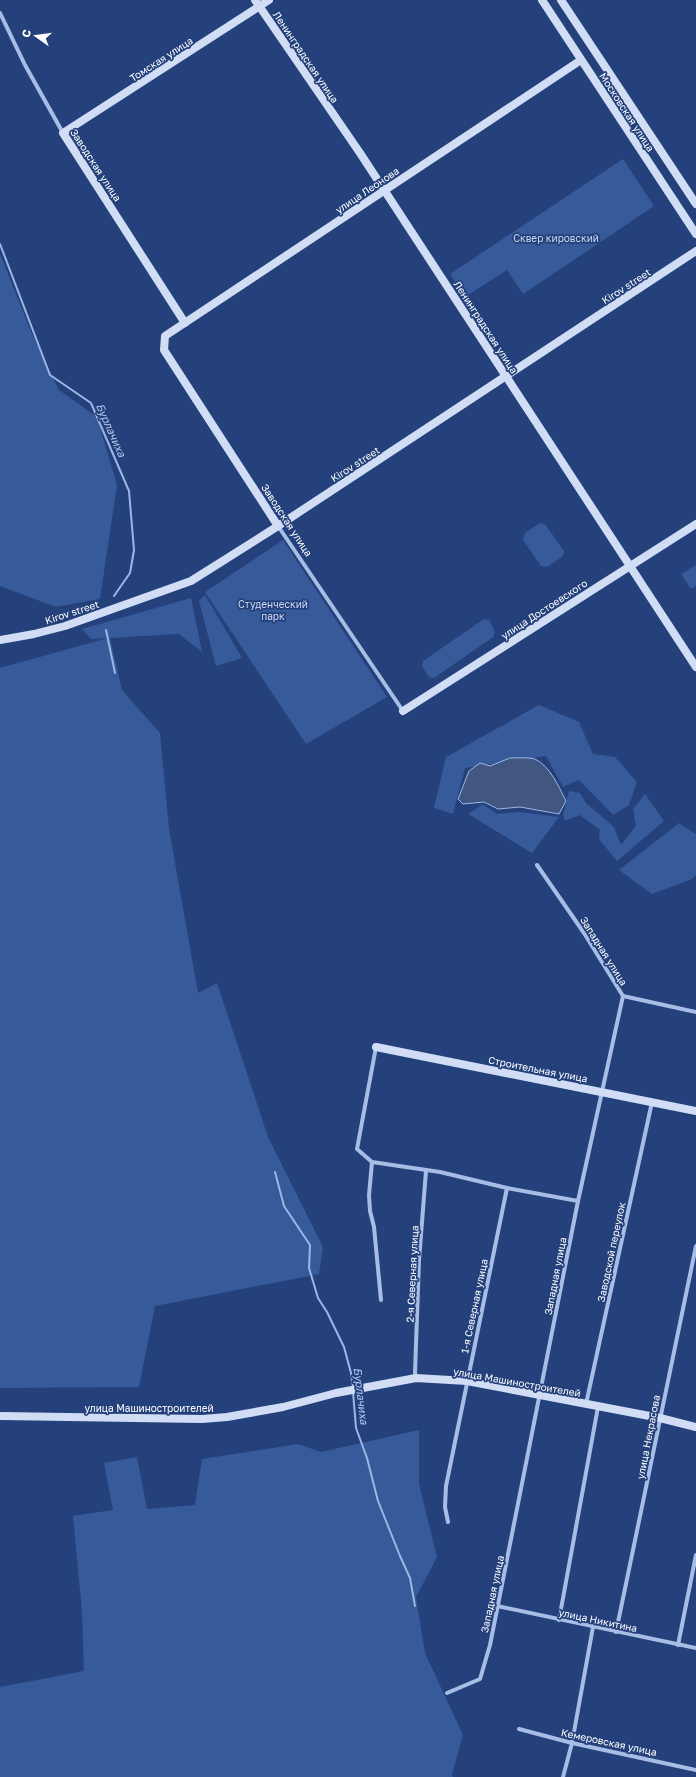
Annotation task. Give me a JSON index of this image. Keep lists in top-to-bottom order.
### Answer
{
  "streets": {
    "street": [
      "Ленинградская улица",
      "Томская улица",
      "Московская улица",
      "Заводская улица",
      "улица Леонова",
      "Kirov street",
      "улица Достоевского",
      "Западная улица",
      "Строительная улица",
      "Заводской переулок",
      "2-я Северная улица",
      "1-я Северная улица",
      "улица Машиностроителей",
      "улица Некрасова",
      "улица Никитина",
      "Кемеровская улица"
    ]
  },
  "crossings": [
    ["Ленинградская улица", "Томская улица"],
    ["Ленинградская улица", "улица Леонова"],
    ["Ленинградская улица", "Kirov street"],
    ["Ленинградская улица", "улица Достоевского"],
    ["Томская улица", "Заводская улица"],
    ["Московская улица", "улица Леонова"],
    ["Заводская улица", "улица Леонова"],
    ["Заводская улица", "Kirov street"],
    ["Заводская улица", "улица Достоевского"],
    ["Западная улица", "Строительная улица"],
    ["Западная улица", "улица Машиностроителей"],
    ["Западная улица", "улица Никитина"],
    ["Строительная улица", "Заводской переулок"],
    ["Заводской переулок", "улица Машиностроителей"],
    ["2-я Северная улица", "улица Машиностроителей"],
    ["1-я Северная улица", "улица Машиностроителей"],
    ["улица Машиностроителей", "улица Некрасова"],
    ["улица Некрасова", "улица Никитина"]
  ],
  "water": ["Бурлачиха"],
  "parks": ["Сквер кировский", "Студенческий парк"],
  "north": "left"
}
